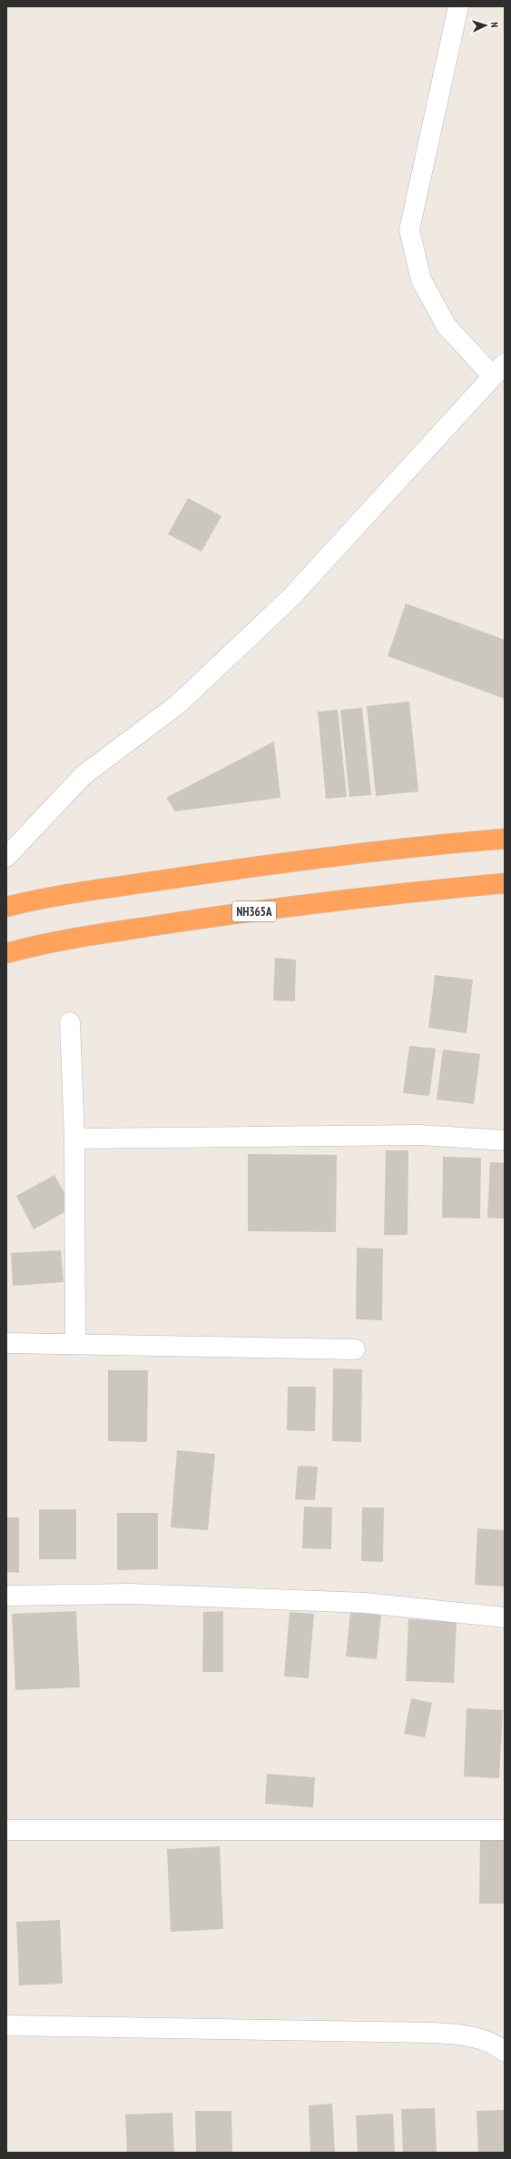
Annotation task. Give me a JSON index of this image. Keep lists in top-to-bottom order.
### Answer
{
  "streets": {
    "highway": ["NH365A"]
  },
  "north": "right"
}
